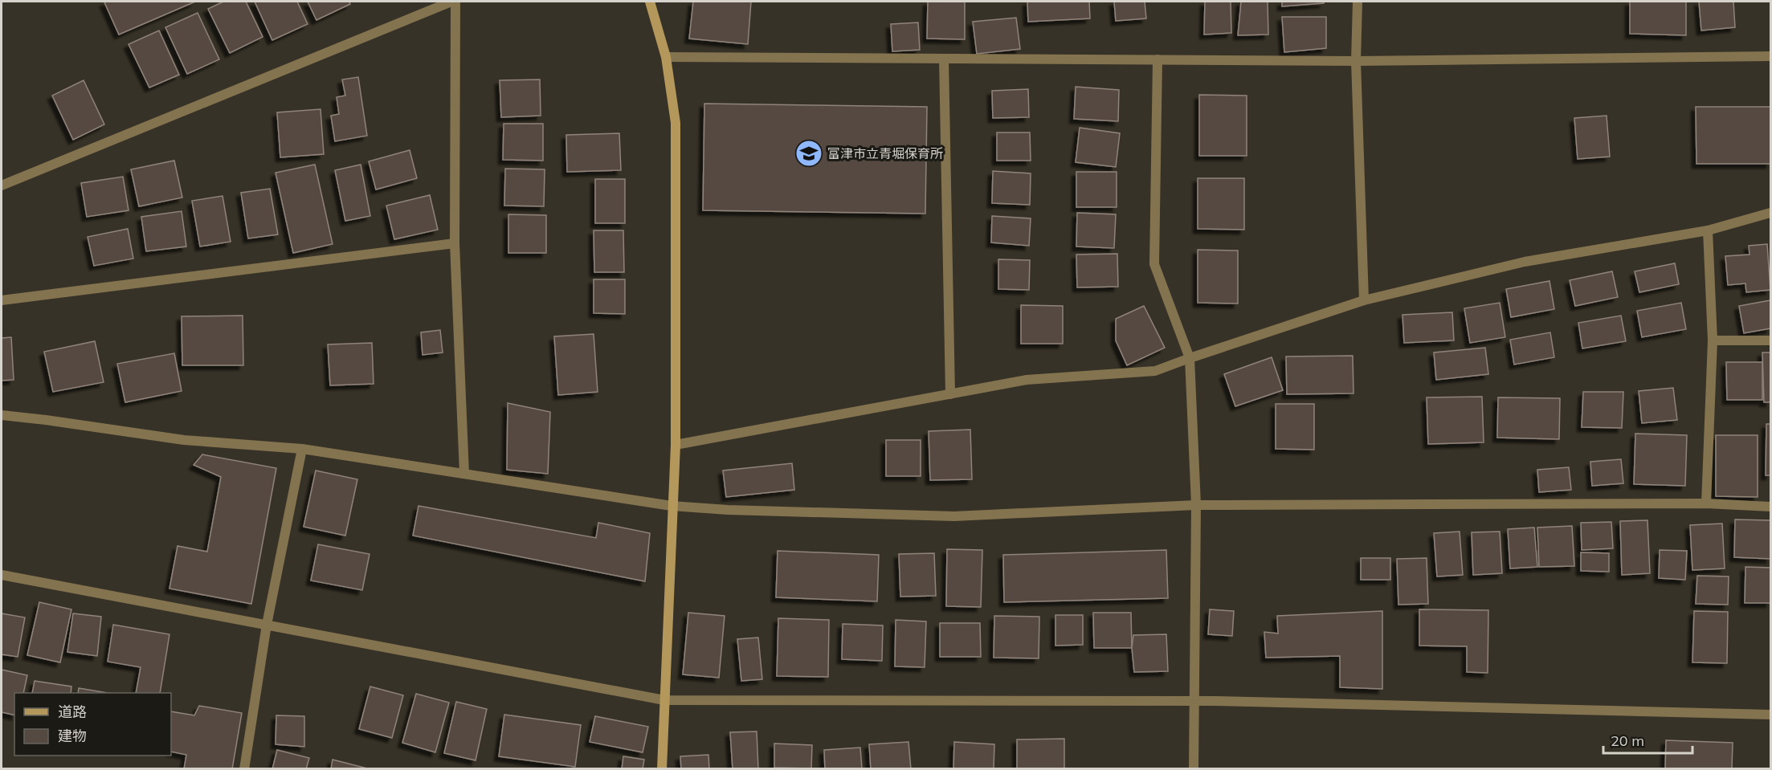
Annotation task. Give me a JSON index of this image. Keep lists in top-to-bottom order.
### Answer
{
  "places": {
    "school or university": ["富津市立青堀保育所"]
  },
  "legend": ["道路", "建物"],
  "scale_bar": "20 m"
}
